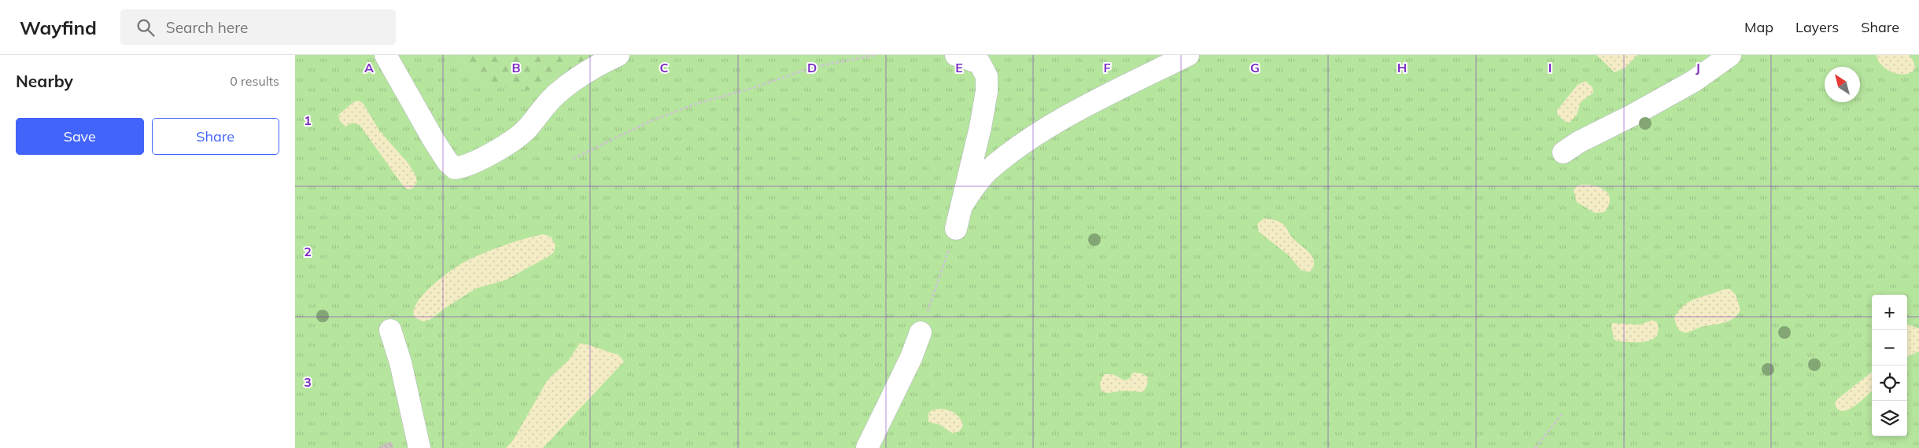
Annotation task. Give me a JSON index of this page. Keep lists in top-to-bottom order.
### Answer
{
  "north": "top left",
  "page": {
    "header": "Wayfind",
    "search": "Search here",
    "nav": ["Map", "Layers", "Share"],
    "heading": ["Nearby", "0 results"],
    "buttons": ["Save", "Share"],
    "map_buttons": ["+", "−"]
  },
  "grid": {
    "columns": [
      "A",
      "B",
      "C",
      "D",
      "E",
      "F",
      "G",
      "H",
      "I",
      "J"
    ],
    "rows": ["1", "2", "3"]
  }
}
